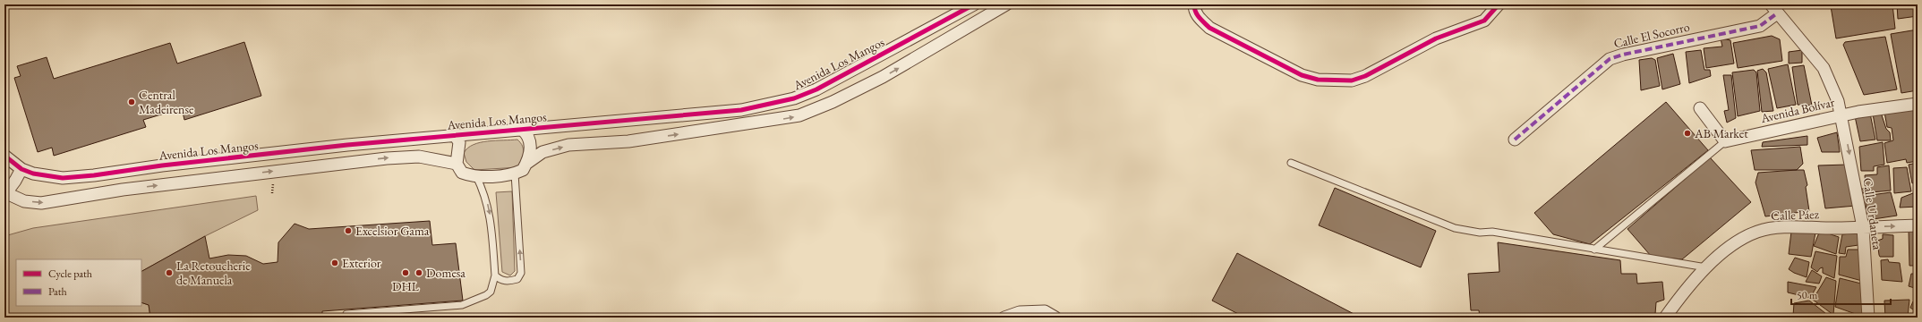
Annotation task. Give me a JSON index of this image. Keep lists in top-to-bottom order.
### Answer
{
  "streets": {
    "street": [
      "Calle El Socorro",
      "Avenida Los Mangos",
      "Avenida Bolívar",
      "Calle Urdaneta",
      "Calle Páez"
    ]
  },
  "crossings": [
    ["Calle El Socorro", "Calle Urdaneta"],
    ["Avenida Bolívar", "Calle Urdaneta"],
    ["Calle Urdaneta", "Calle Páez"]
  ],
  "places": [
    "Central Madeirense",
    "AB Market",
    "Excelsior Gama",
    "Exterior",
    "La Retoucherie de Manuela",
    "DHL",
    "Domesa"
  ],
  "legend": ["Cycle path", "Path"],
  "scale_bar": "50 m"
}
